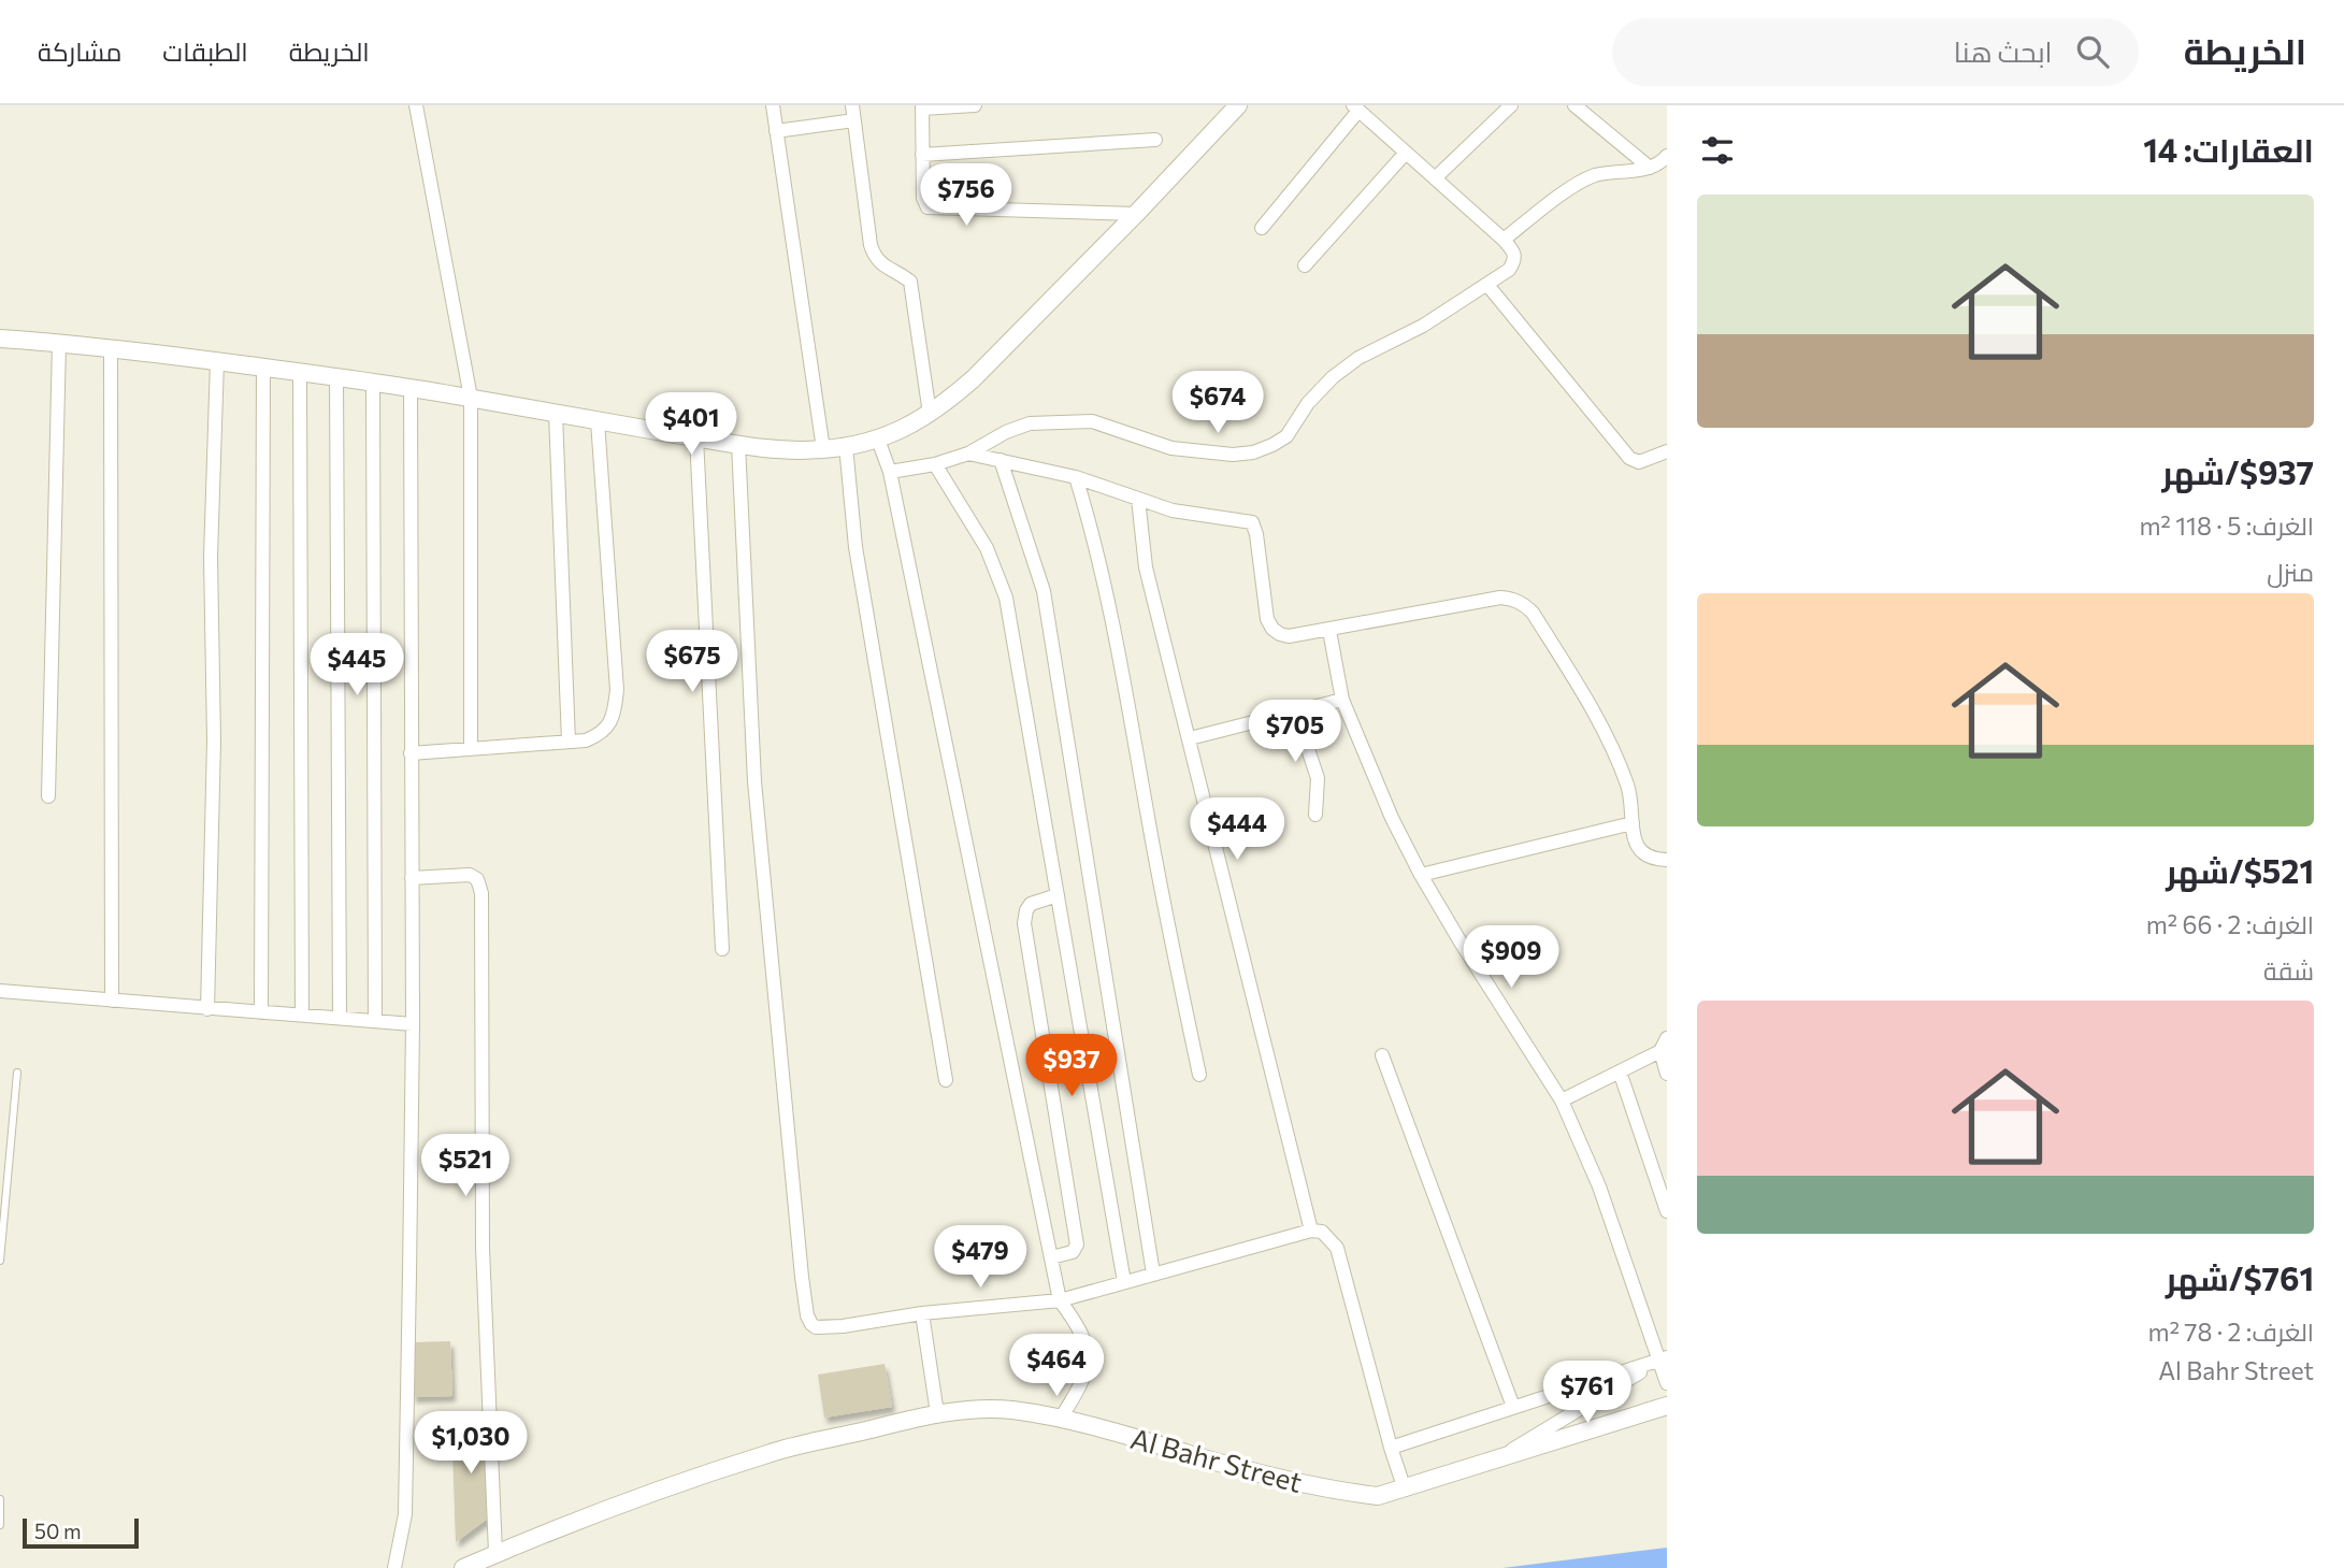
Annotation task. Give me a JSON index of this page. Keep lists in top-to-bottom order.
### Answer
{
  "streets": {
    "street": ["Al Bahr Street"]
  },
  "scale_bar": "50 m",
  "page": {
    "header": "الخريطة",
    "search": "ابحث هنا",
    "nav": ["الخريطة", "الطبقات", "مشاركة"],
    "heading": "العقارات: 14",
    "price": [
      "$756",
      "$674",
      "$401",
      "$675",
      "$445",
      "$705",
      "$444",
      "$909",
      "$937",
      "$521",
      "$479",
      "$464",
      "$761",
      "$1,030"
    ],
    "list": [
      {
        "name": "$937/شهر",
        "note": "الغرف: 5 · 118 m² · منزل"
      },
      {
        "name": "$521/شهر",
        "note": "الغرف: 2 · 66 m² · شقة"
      },
      {
        "name": "$761/شهر",
        "note": "الغرف: 2 · 78 m² · Al Bahr Street"
      }
    ],
    "scale": "50 m"
  }
}
